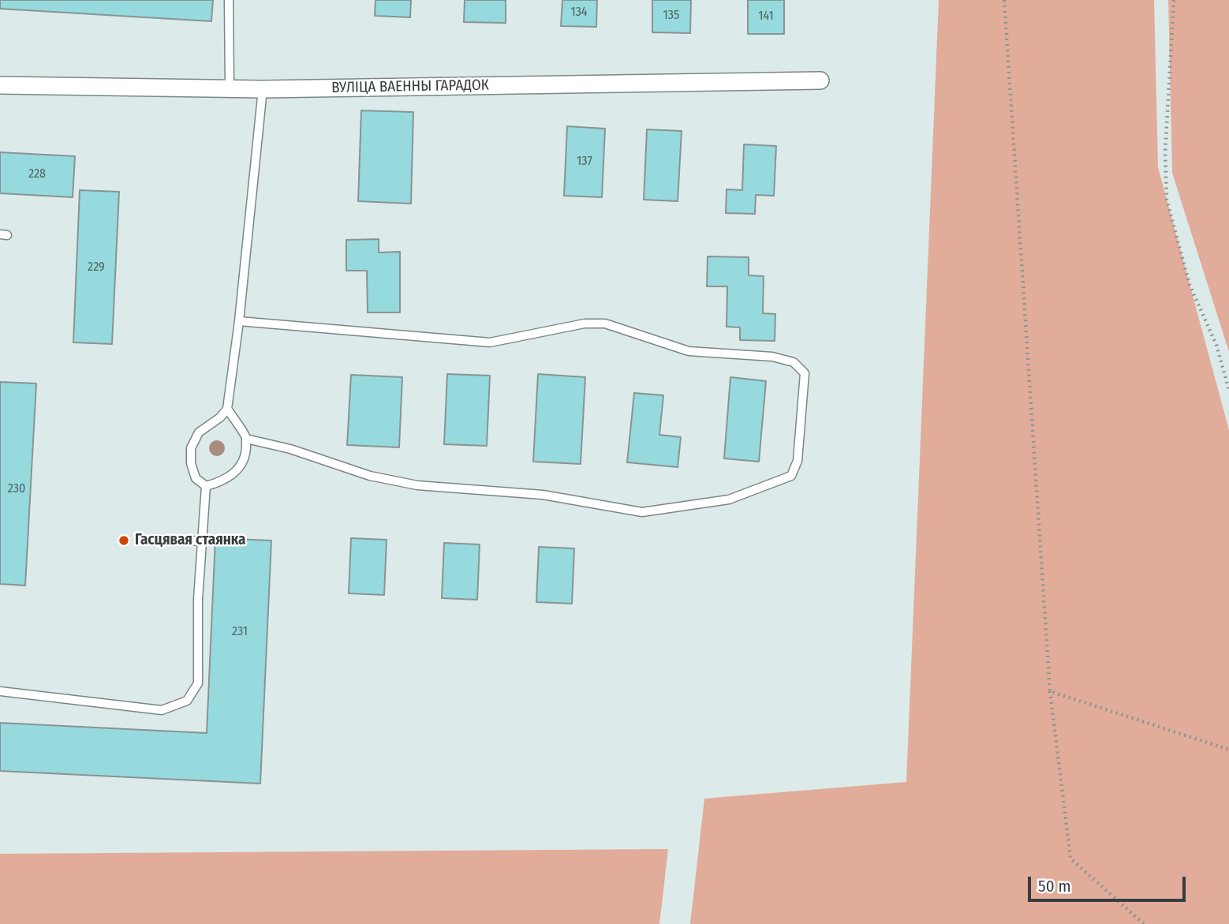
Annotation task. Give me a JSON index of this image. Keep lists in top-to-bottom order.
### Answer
{
  "streets": {
    "street": ["ВУЛІЦА ВАЕННЫ ГАРАДОК"]
  },
  "places": ["Гасцявая стаянка"],
  "house_numbers": [
    "134",
    "135",
    "141",
    "137",
    "228",
    "229",
    "230",
    "231"
  ],
  "scale_bar": "50 m"
}
